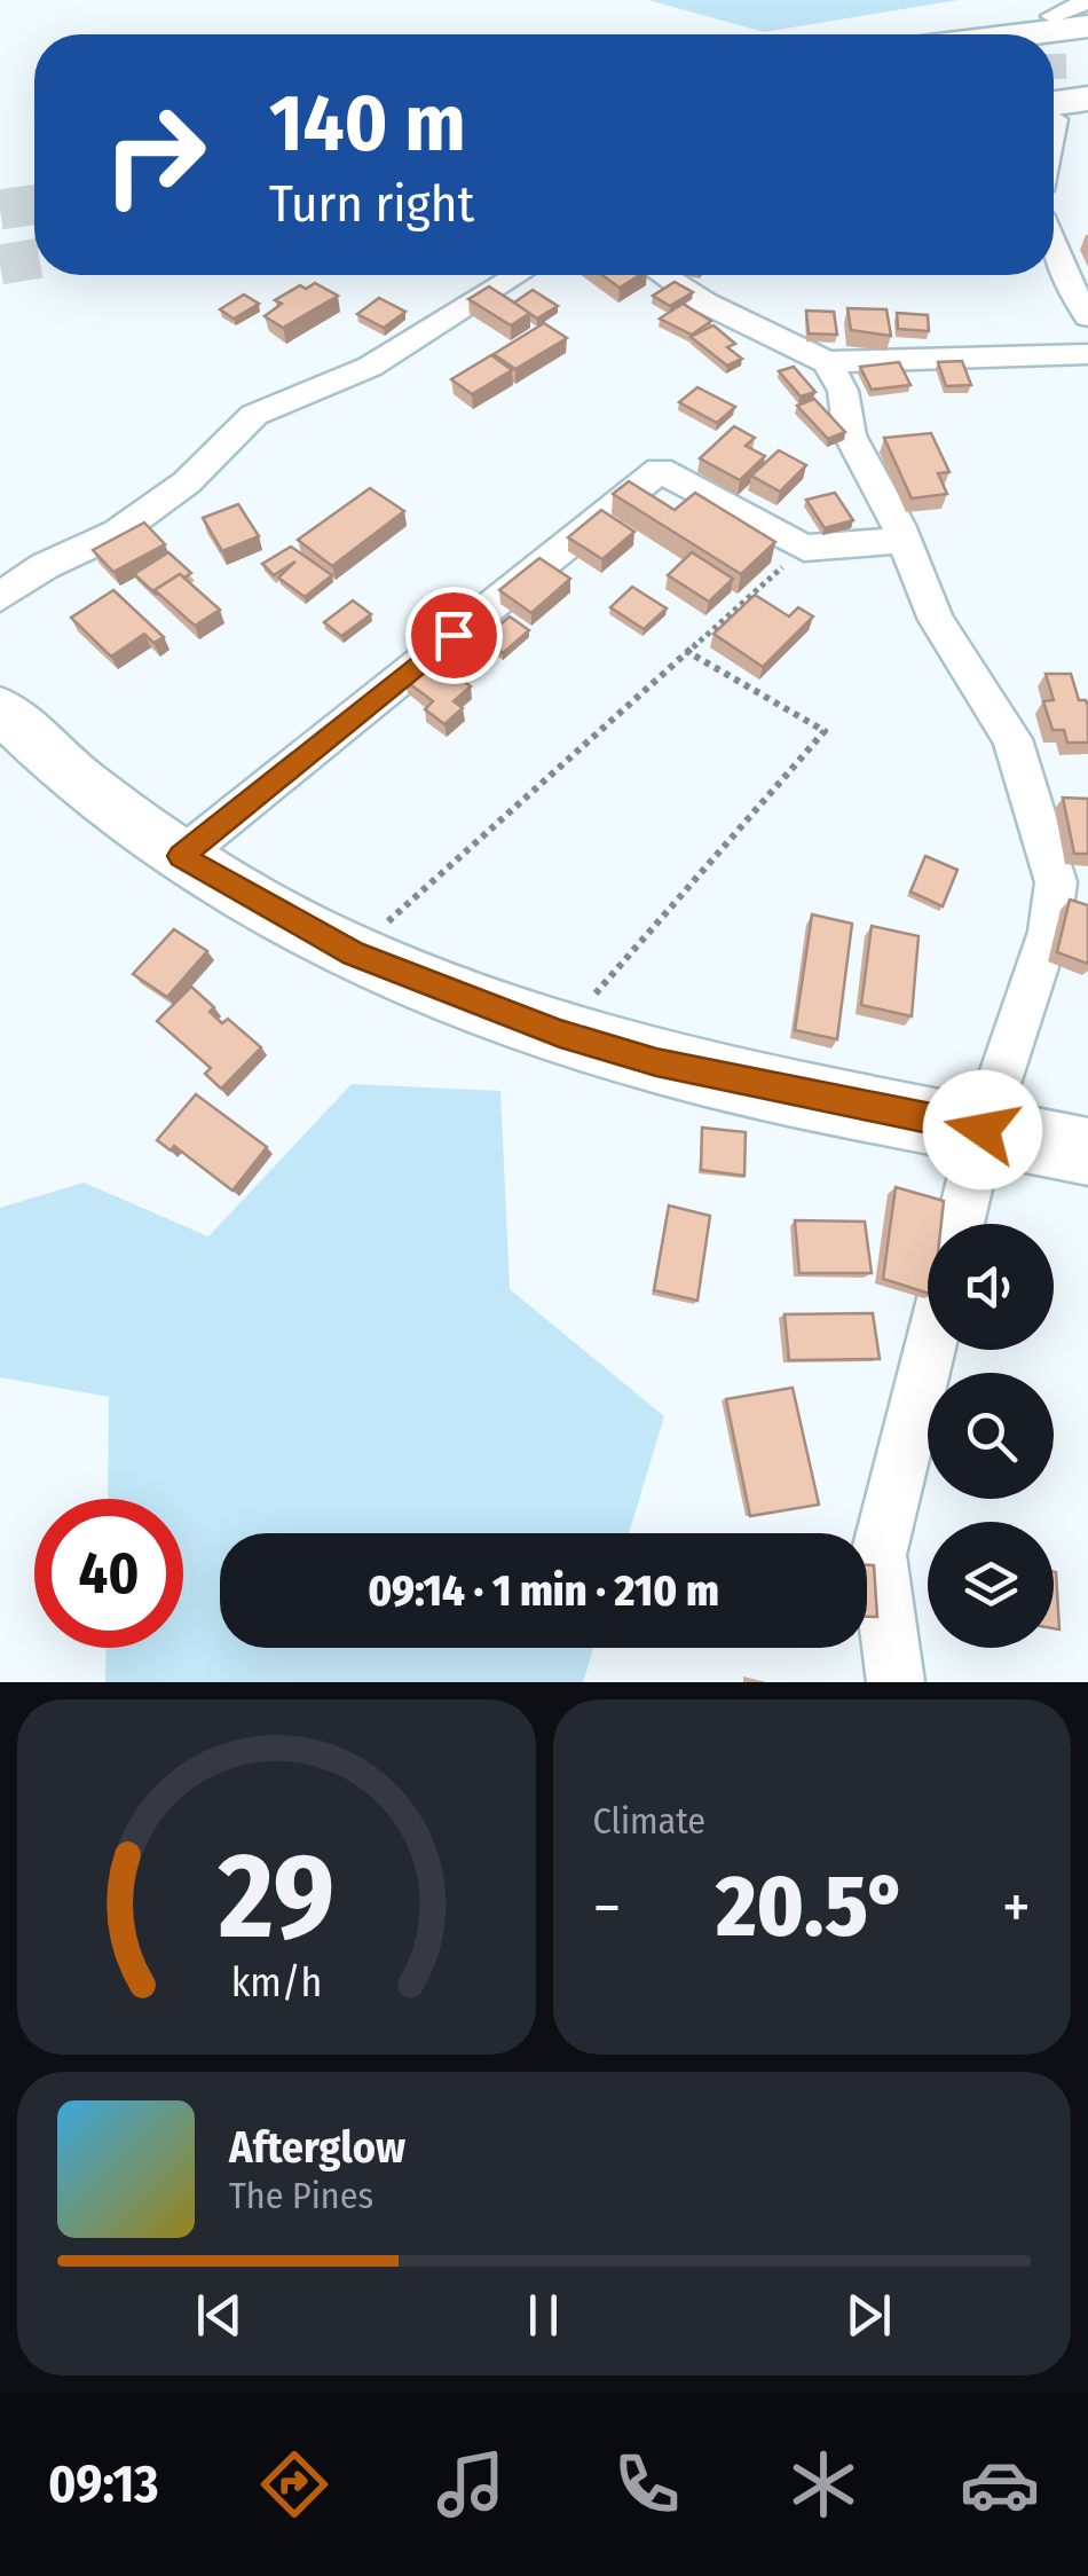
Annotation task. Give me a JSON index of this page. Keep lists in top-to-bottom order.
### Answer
{
  "page": {
    "turn": ["140 m", "Turn right"],
    "limit": "40",
    "trip": "09:14 · 1 min · 210 m",
    "tile": "Climate",
    "heat": ["−", "20.5°", "+"],
    "song": ["Afterglow", "The Pines"],
    "tabs": "09:13",
    "gauge": ["29", "km/h"]
  }
}
